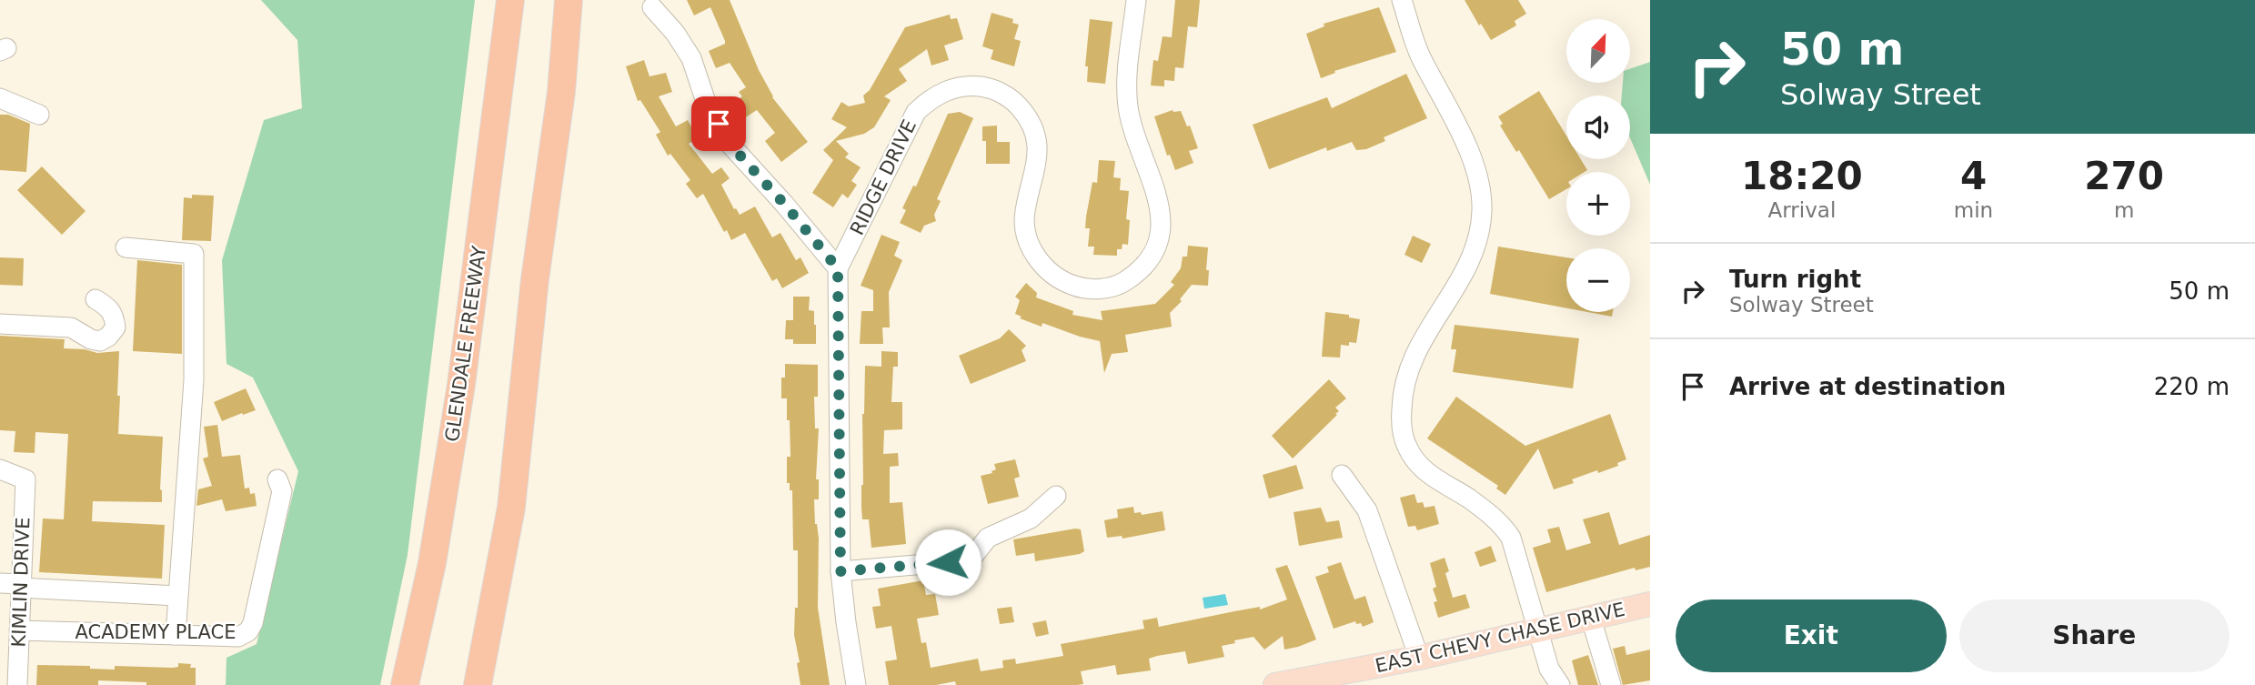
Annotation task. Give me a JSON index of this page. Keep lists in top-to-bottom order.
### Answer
{
  "streets": {
    "highway": ["GLENDALE FREEWAY"],
    "main road": ["EAST CHEVY CHASE DRIVE"],
    "street": ["RIDGE DRIVE", "KIMLIN DRIVE", "ACADEMY PLACE"]
  },
  "crossings": [
    ["KIMLIN DRIVE", "ACADEMY PLACE"]
  ],
  "north": "top right",
  "page": {
    "turn": ["50 m", "Solway Street"],
    "map_buttons": ["+", "−"],
    "eta": [
      "18:20",
      "Arrival",
      "4",
      "min",
      "270",
      "m"
    ],
    "list": [
      {
        "name": "Turn right",
        "note": "Solway Street",
        "value": "50 m"
      },
      {
        "name": "Arrive at destination",
        "value": "220 m"
      }
    ],
    "buttons": ["Exit", "Share"]
  }
}
